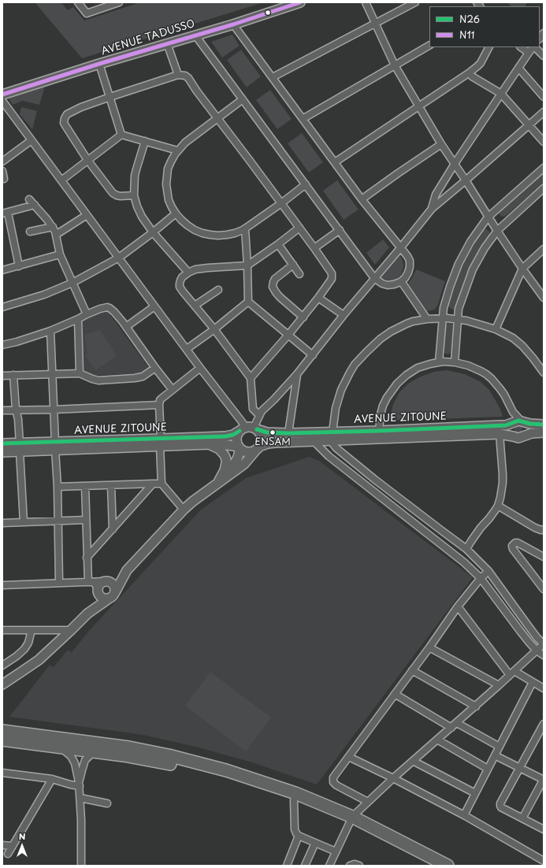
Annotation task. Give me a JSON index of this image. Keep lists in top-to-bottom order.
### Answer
{
  "streets": {
    "main road": ["AVENUE TADUSSO", "AVENUE ZITOUNE"]
  },
  "places": ["ENSAM"],
  "lines": ["transit line N11", "transit line N26"],
  "legend": ["N26", "N11"],
  "north": "top"
}
